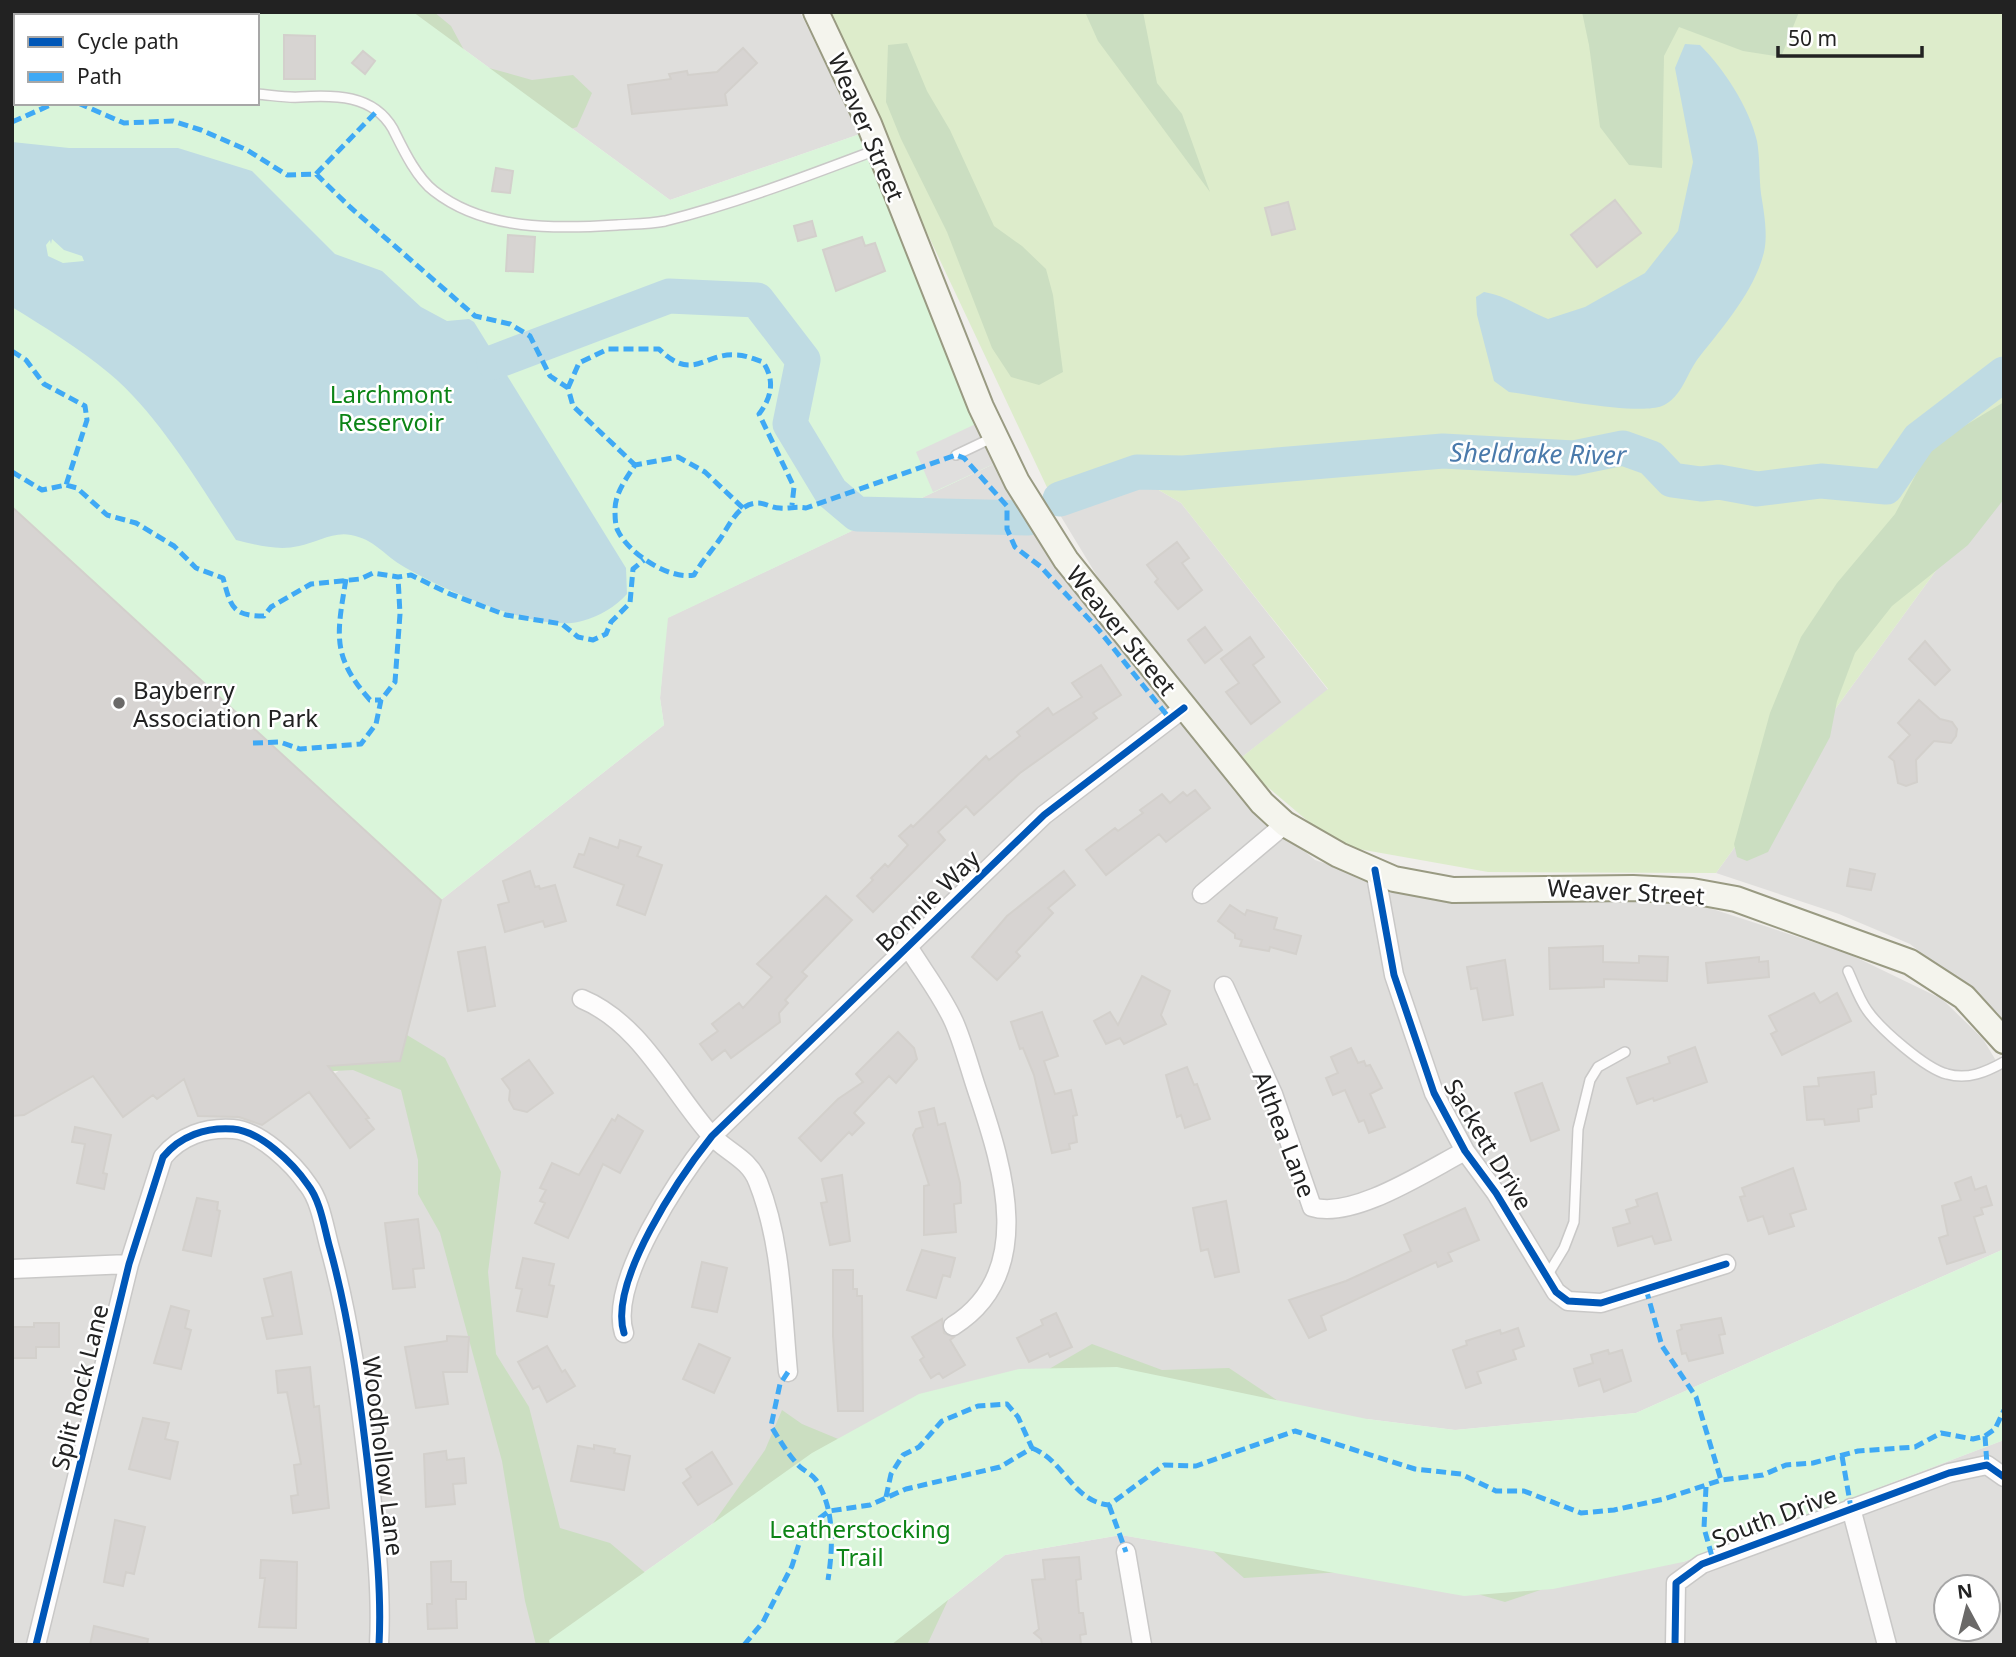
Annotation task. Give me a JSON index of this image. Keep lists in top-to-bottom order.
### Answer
{
  "streets": {
    "main road": ["Weaver Street"],
    "street": [
      "Bonnie Way",
      "Althea Lane",
      "Sackett Drive",
      "Split Rock Lane",
      "Woodhollow Lane",
      "South Drive"
    ]
  },
  "crossings": [
    ["Weaver Street", "Bonnie Way"],
    ["Weaver Street", "Sackett Drive"],
    ["Althea Lane", "Sackett Drive"],
    ["Split Rock Lane", "Woodhollow Lane"]
  ],
  "water": ["Sheldrake River"],
  "parks": ["Larchmont Reservoir", "Leatherstocking Trail"],
  "places": ["Bayberry Association Park"],
  "legend": ["Cycle path", "Path"],
  "scale_bar": "50 m",
  "north": "top"
}
